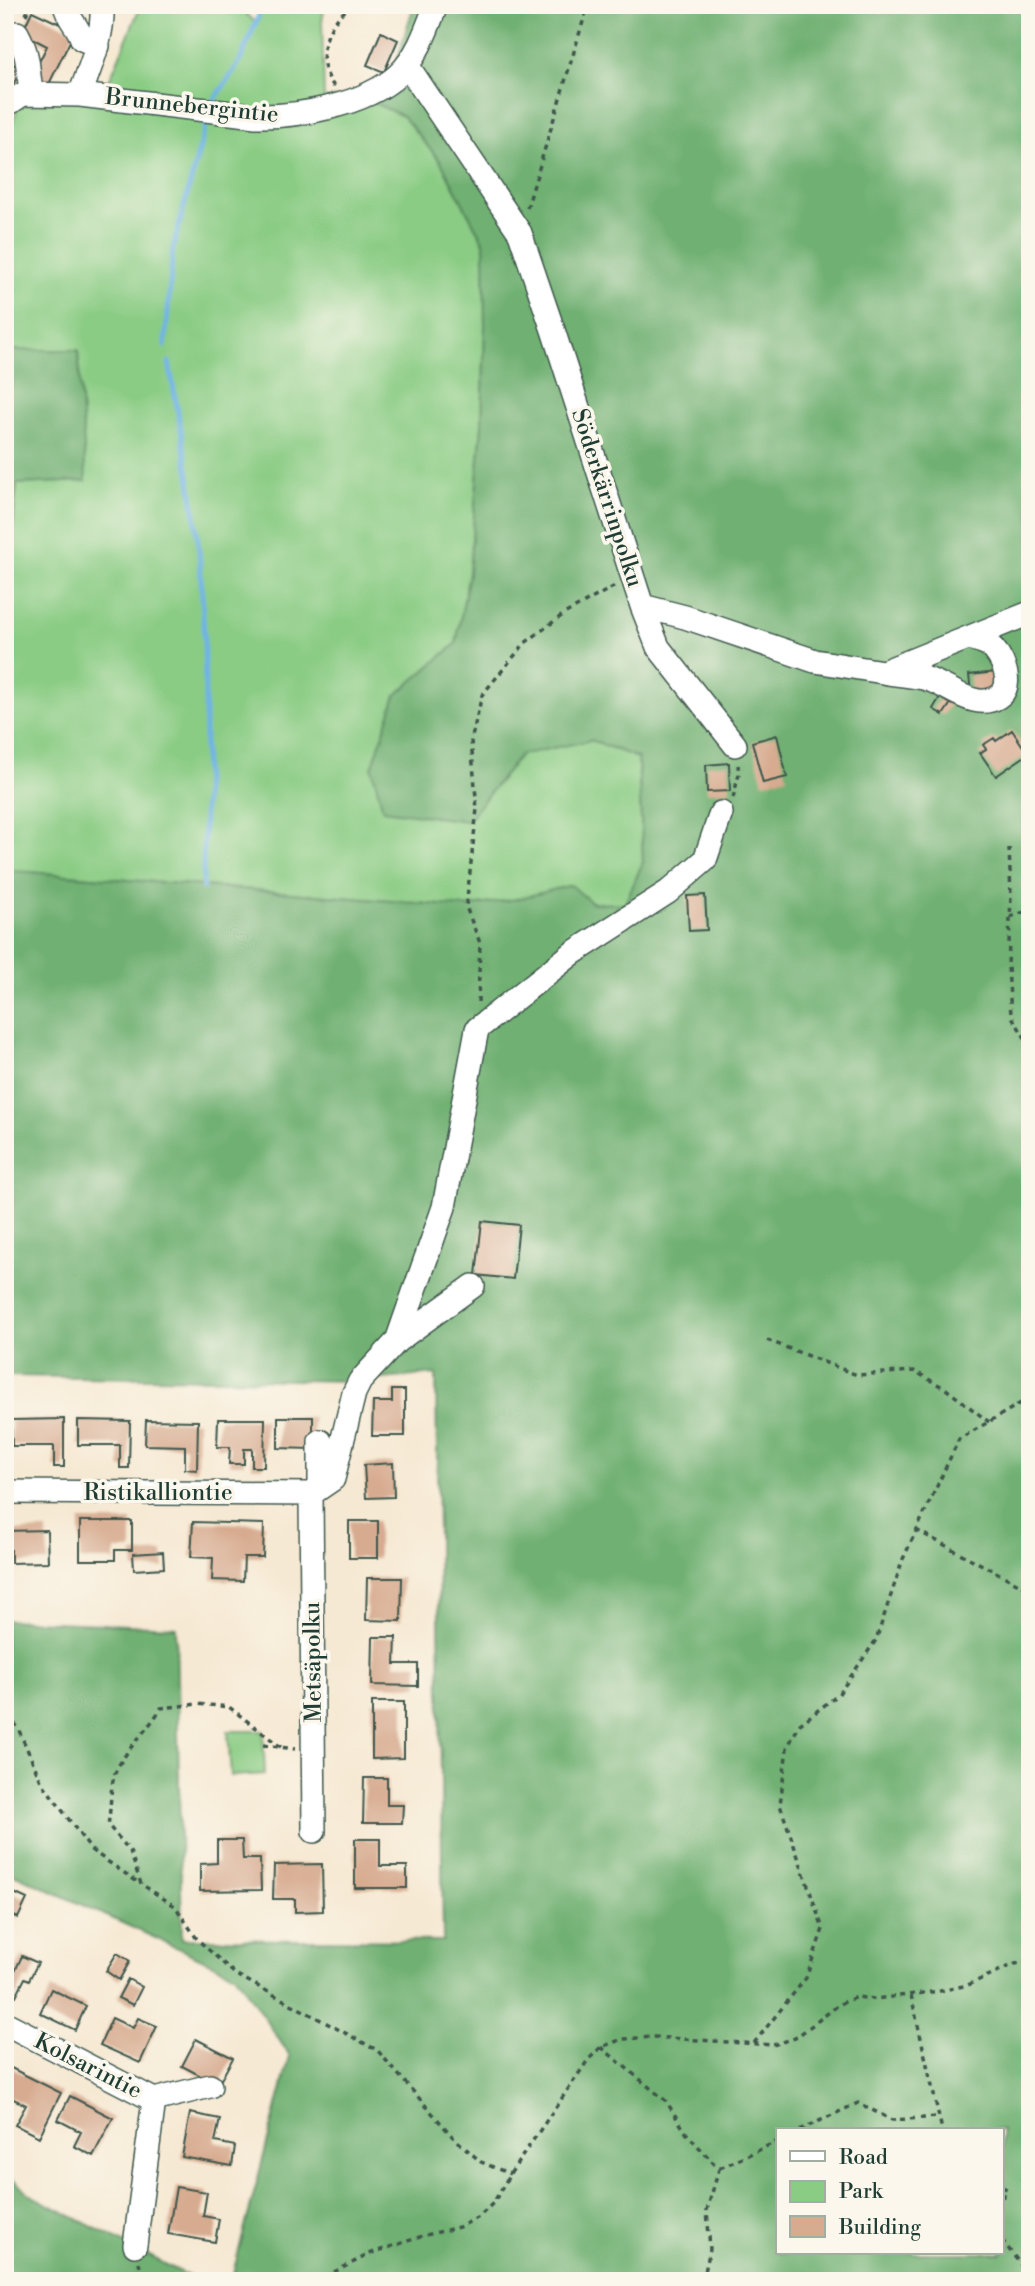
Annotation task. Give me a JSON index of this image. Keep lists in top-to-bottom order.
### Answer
{
  "streets": {
    "street": [
      "Brunnebergintie",
      "Söderkärrinpolku",
      "Ristikalliontie",
      "Metsäpolku",
      "Kolsarintie"
    ]
  },
  "crossings": [
    ["Brunnebergintie", "Söderkärrinpolku"],
    ["Ristikalliontie", "Metsäpolku"]
  ],
  "legend": ["Road", "Park", "Building"]
}
